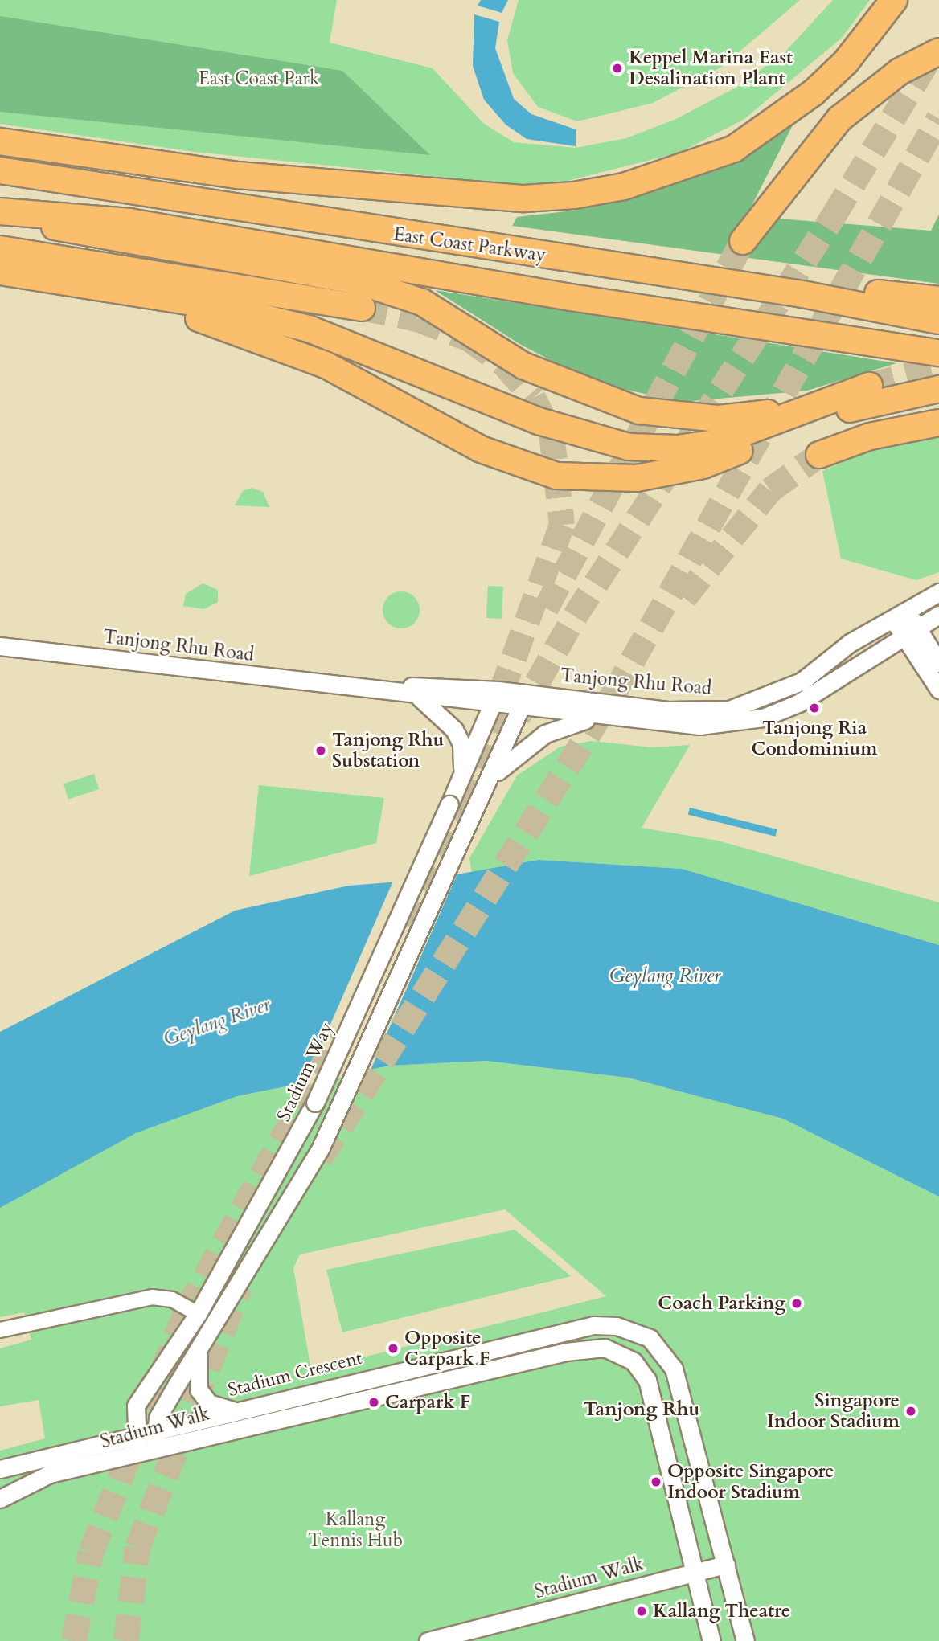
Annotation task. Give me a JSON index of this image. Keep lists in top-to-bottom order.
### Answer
{
  "streets": {
    "highway": ["East Coast Parkway"],
    "street": [
      "Tanjong Rhu Road",
      "Stadium Way",
      "Stadium Crescent",
      "Stadium Walk"
    ]
  },
  "crossings": [
    ["Tanjong Rhu Road", "Stadium Way"],
    ["Stadium Way", "Stadium Crescent"],
    ["Stadium Way", "Stadium Walk"],
    ["Stadium Crescent", "Stadium Walk"]
  ],
  "districts": ["Tanjong Rhu"],
  "water": ["Geylang River"],
  "parks": ["East Coast Park", "Kallang Tennis Hub"],
  "places": [
    "Keppel Marina East Desalination Plant",
    "Tanjong Ria Condominium",
    "Tanjong Rhu Substation",
    "Coach Parking",
    "Opposite Carpark F",
    "Carpark F",
    "Singapore Indoor Stadium",
    "Opposite Singapore Indoor Stadium",
    "Kallang Theatre"
  ]
}
